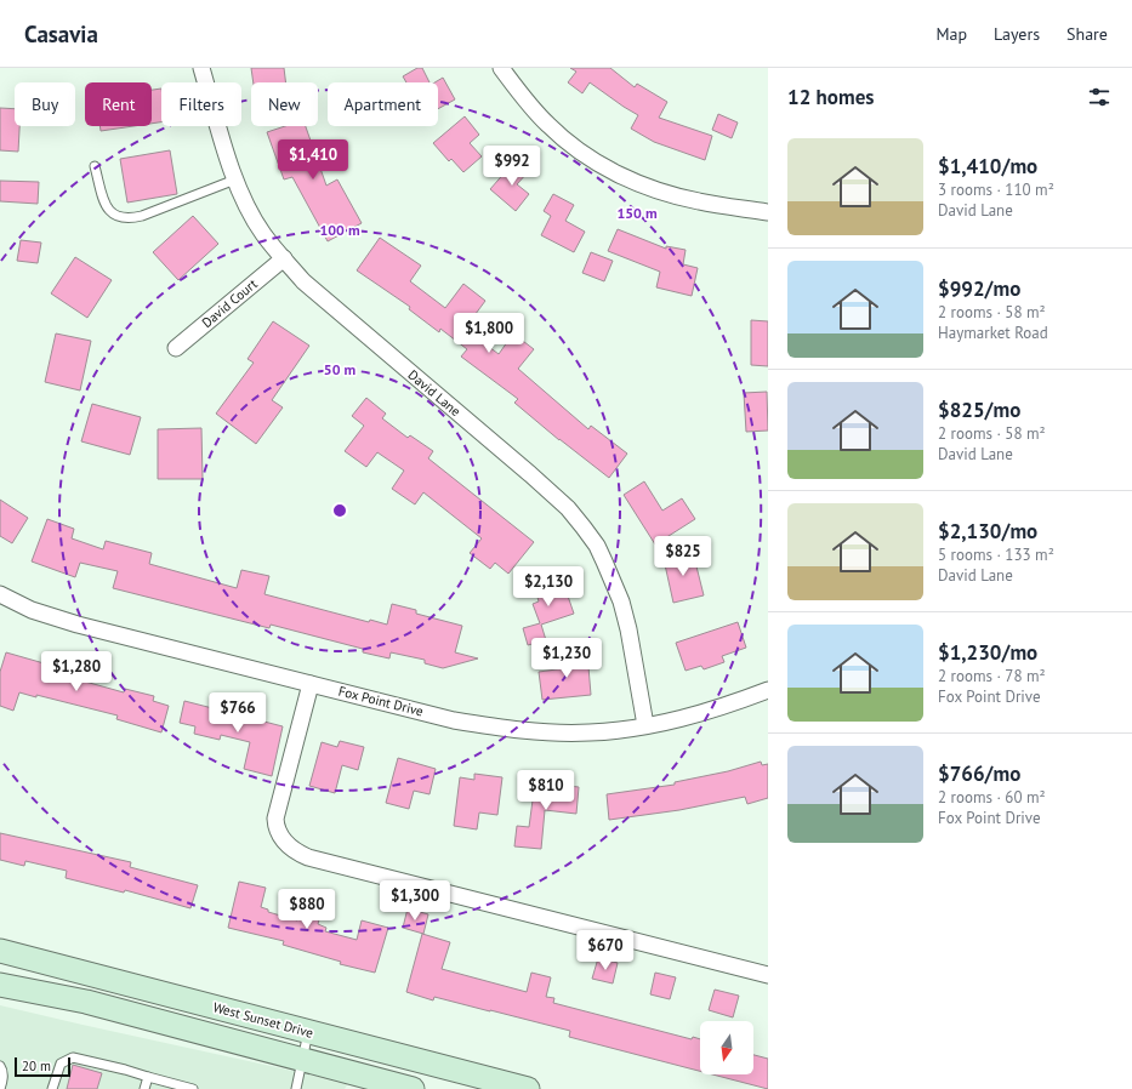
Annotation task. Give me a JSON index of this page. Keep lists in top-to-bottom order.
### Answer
{
  "streets": {
    "main road": ["West Sunset Drive"],
    "street": ["David Court", "David Lane", "Fox Point Drive"]
  },
  "crossings": [
    ["David Court", "David Lane"],
    ["David Lane", "Fox Point Drive"]
  ],
  "scale_bar": "20 m",
  "north": "bottom",
  "page": {
    "header": "Casavia",
    "nav": ["Map", "Layers", "Share"],
    "heading": "12 homes",
    "chip": [
      "Buy",
      "Rent",
      "Filters",
      "New",
      "Apartment"
    ],
    "list": [
      {
        "name": "$1,410/mo",
        "note": "3 rooms · 110 m² · David Lane"
      },
      {
        "name": "$992/mo",
        "note": "2 rooms · 58 m² · Haymarket Road"
      },
      {
        "name": "$825/mo",
        "note": "2 rooms · 58 m² · David Lane"
      },
      {
        "name": "$2,130/mo",
        "note": "5 rooms · 133 m² · David Lane"
      },
      {
        "name": "$1,230/mo",
        "note": "2 rooms · 78 m² · Fox Point Drive"
      },
      {
        "name": "$766/mo",
        "note": "2 rooms · 60 m² · Fox Point Drive"
      }
    ],
    "price": [
      "$1,410",
      "$992",
      "$1,800",
      "$825",
      "$2,130",
      "$1,230",
      "$1,280",
      "$766",
      "$810",
      "$1,300",
      "$880",
      "$670"
    ],
    "scale": "20 m"
  },
  "rings": ["150 m", "100 m", "50 m"]
}
